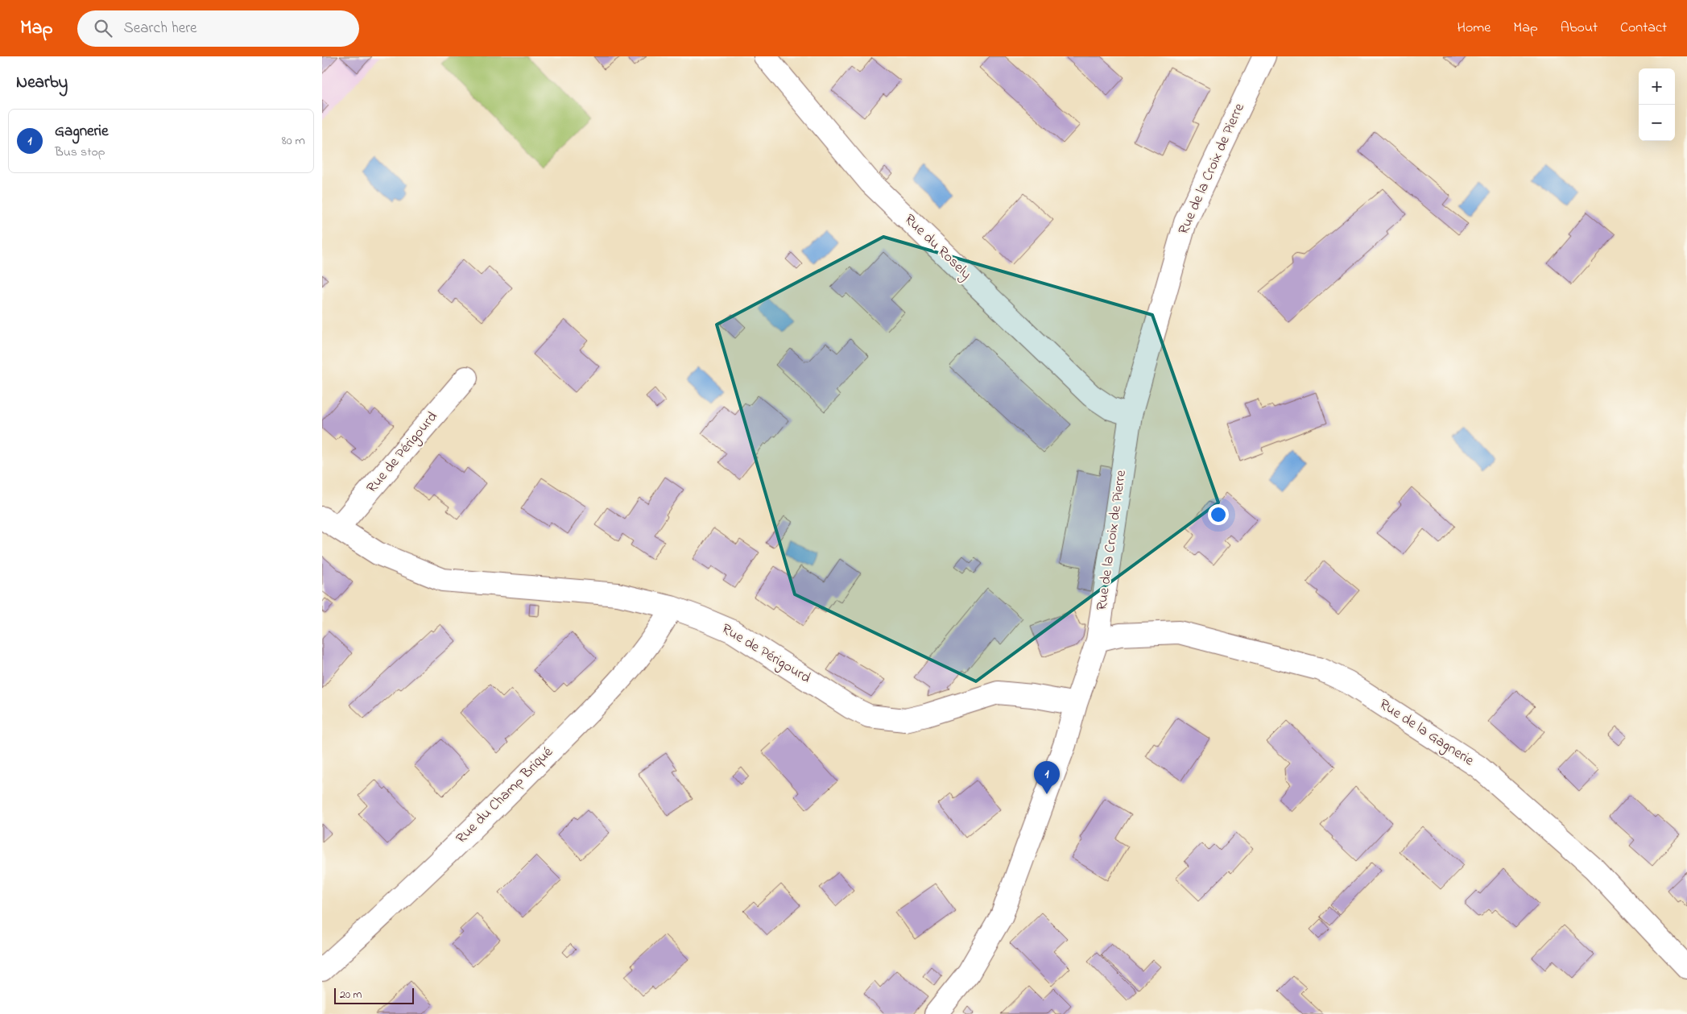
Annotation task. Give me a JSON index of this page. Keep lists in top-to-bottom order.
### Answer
{
  "streets": {
    "street": [
      "Rue de la Croix de Pierre",
      "Rue du Rosely",
      "Rue de Périgourd",
      "Rue de la Gagnerie",
      "Rue du Champ Briqué"
    ]
  },
  "crossings": [
    ["Rue de la Croix de Pierre", "Rue du Rosely"],
    ["Rue de la Croix de Pierre", "Rue de Périgourd"],
    ["Rue de la Croix de Pierre", "Rue de la Gagnerie"],
    ["Rue de Périgourd", "Rue du Champ Briqué"]
  ],
  "scale_bar": "20 m",
  "page": {
    "header": "Map",
    "search": "Search here",
    "nav": [
      "Home",
      "Map",
      "About",
      "Contact"
    ],
    "heading": "Nearby",
    "map_buttons": ["+", "−"],
    "list": [
      {
        "mark": "1",
        "name": "Gagnerie",
        "note": "Bus stop",
        "value": "80 m"
      }
    ],
    "pins": "1",
    "scale": "20 m"
  }
}
